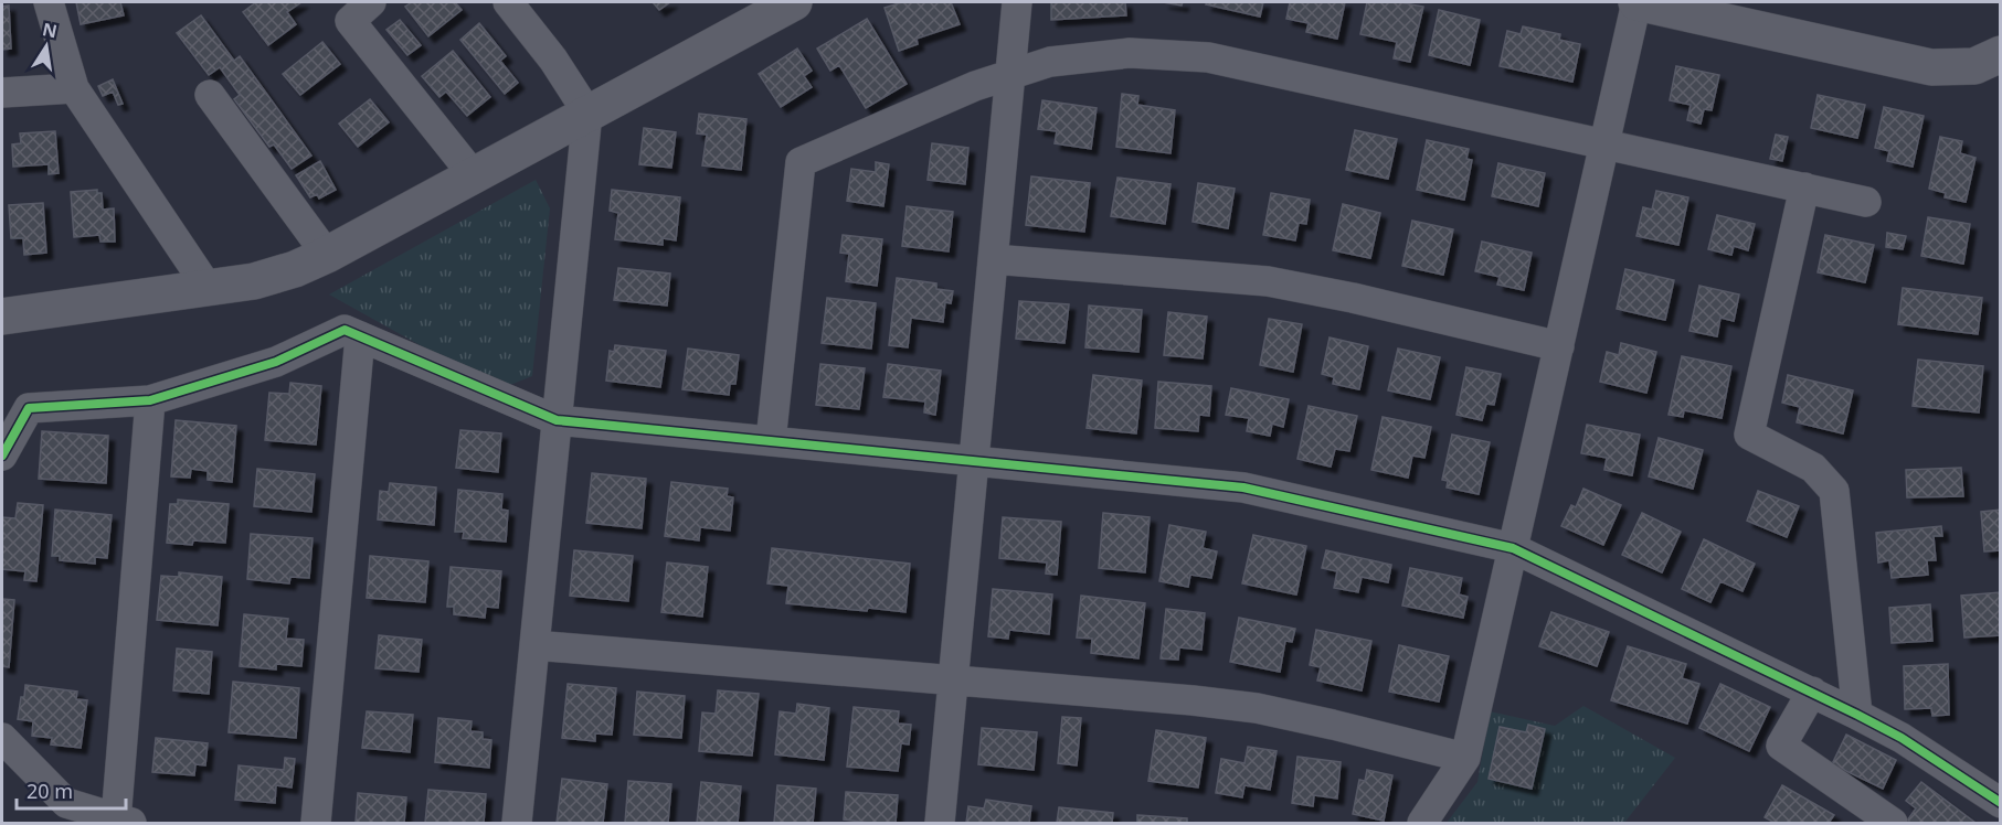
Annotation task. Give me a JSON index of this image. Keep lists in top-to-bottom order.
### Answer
{
  "scale_bar": "20 m",
  "north": "top"
}
